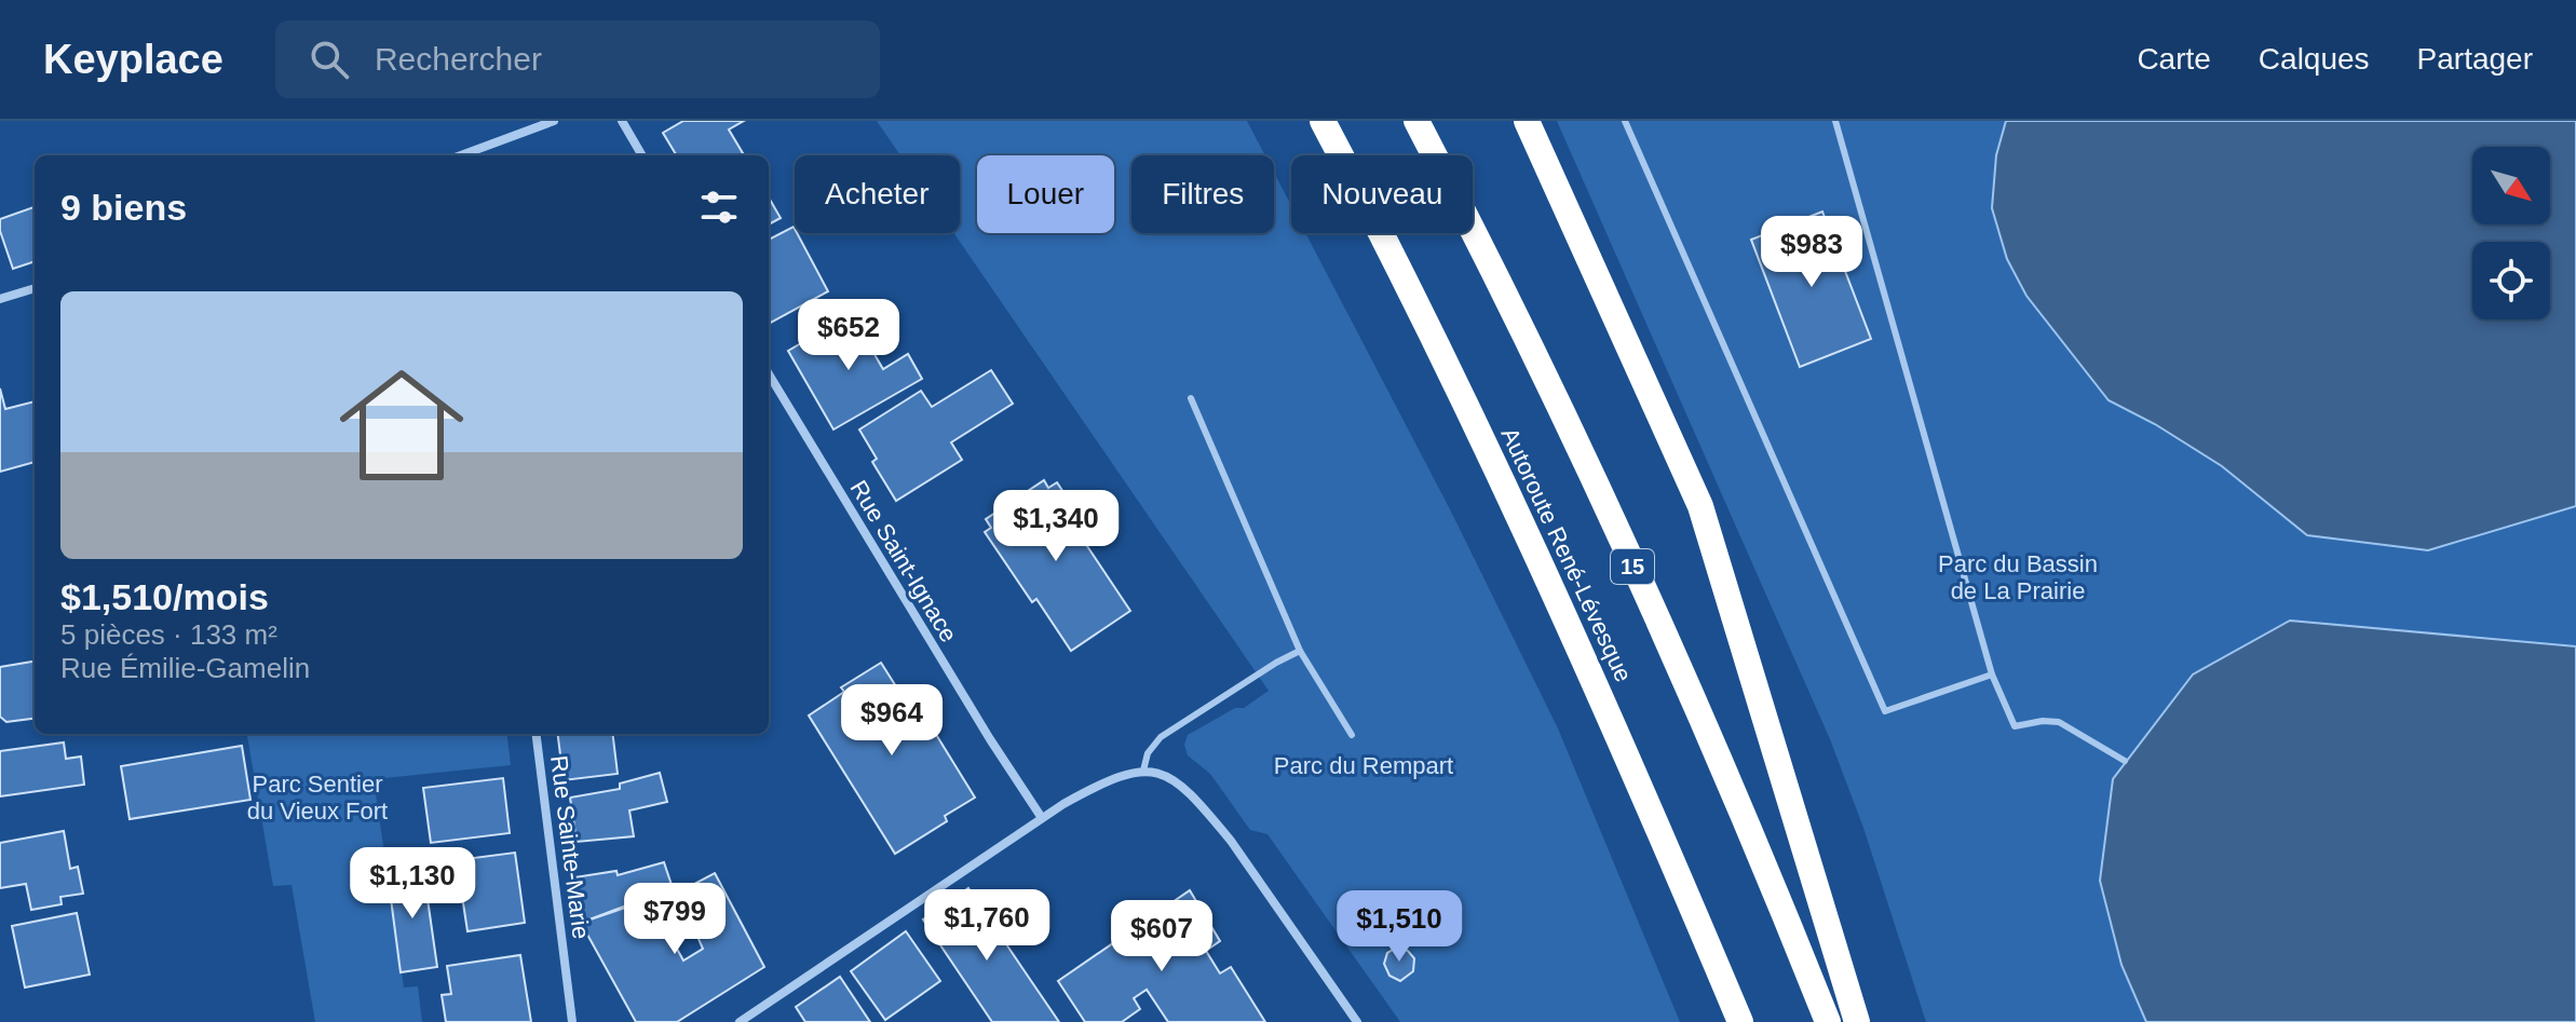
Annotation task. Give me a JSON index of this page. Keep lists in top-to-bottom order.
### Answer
{
  "streets": {
    "highway": ["Autoroute René-Lévesque", "15"],
    "street": ["Rue Saint-Ignace", "Rue Sainte-Marie"]
  },
  "parks": ["Parc du Bassin de La Prairie", "Parc du Rempart", "Parc Sentier du Vieux Fort"],
  "north": "bottom right",
  "page": {
    "header": "Keyplace",
    "search": "Rechercher",
    "nav": ["Carte", "Calques", "Partager"],
    "chip": [
      "Acheter",
      "Louer",
      "Filtres",
      "Nouveau"
    ],
    "heading": "9 biens",
    "price": [
      "$983",
      "$652",
      "$1,340",
      "$964",
      "$1,130",
      "$799",
      "$1,760",
      "$1,510",
      "$607"
    ],
    "list": [
      {
        "name": "$1,510/mois",
        "note": "5 pièces · 133 m² · Rue Émilie-Gamelin"
      }
    ]
  }
}
